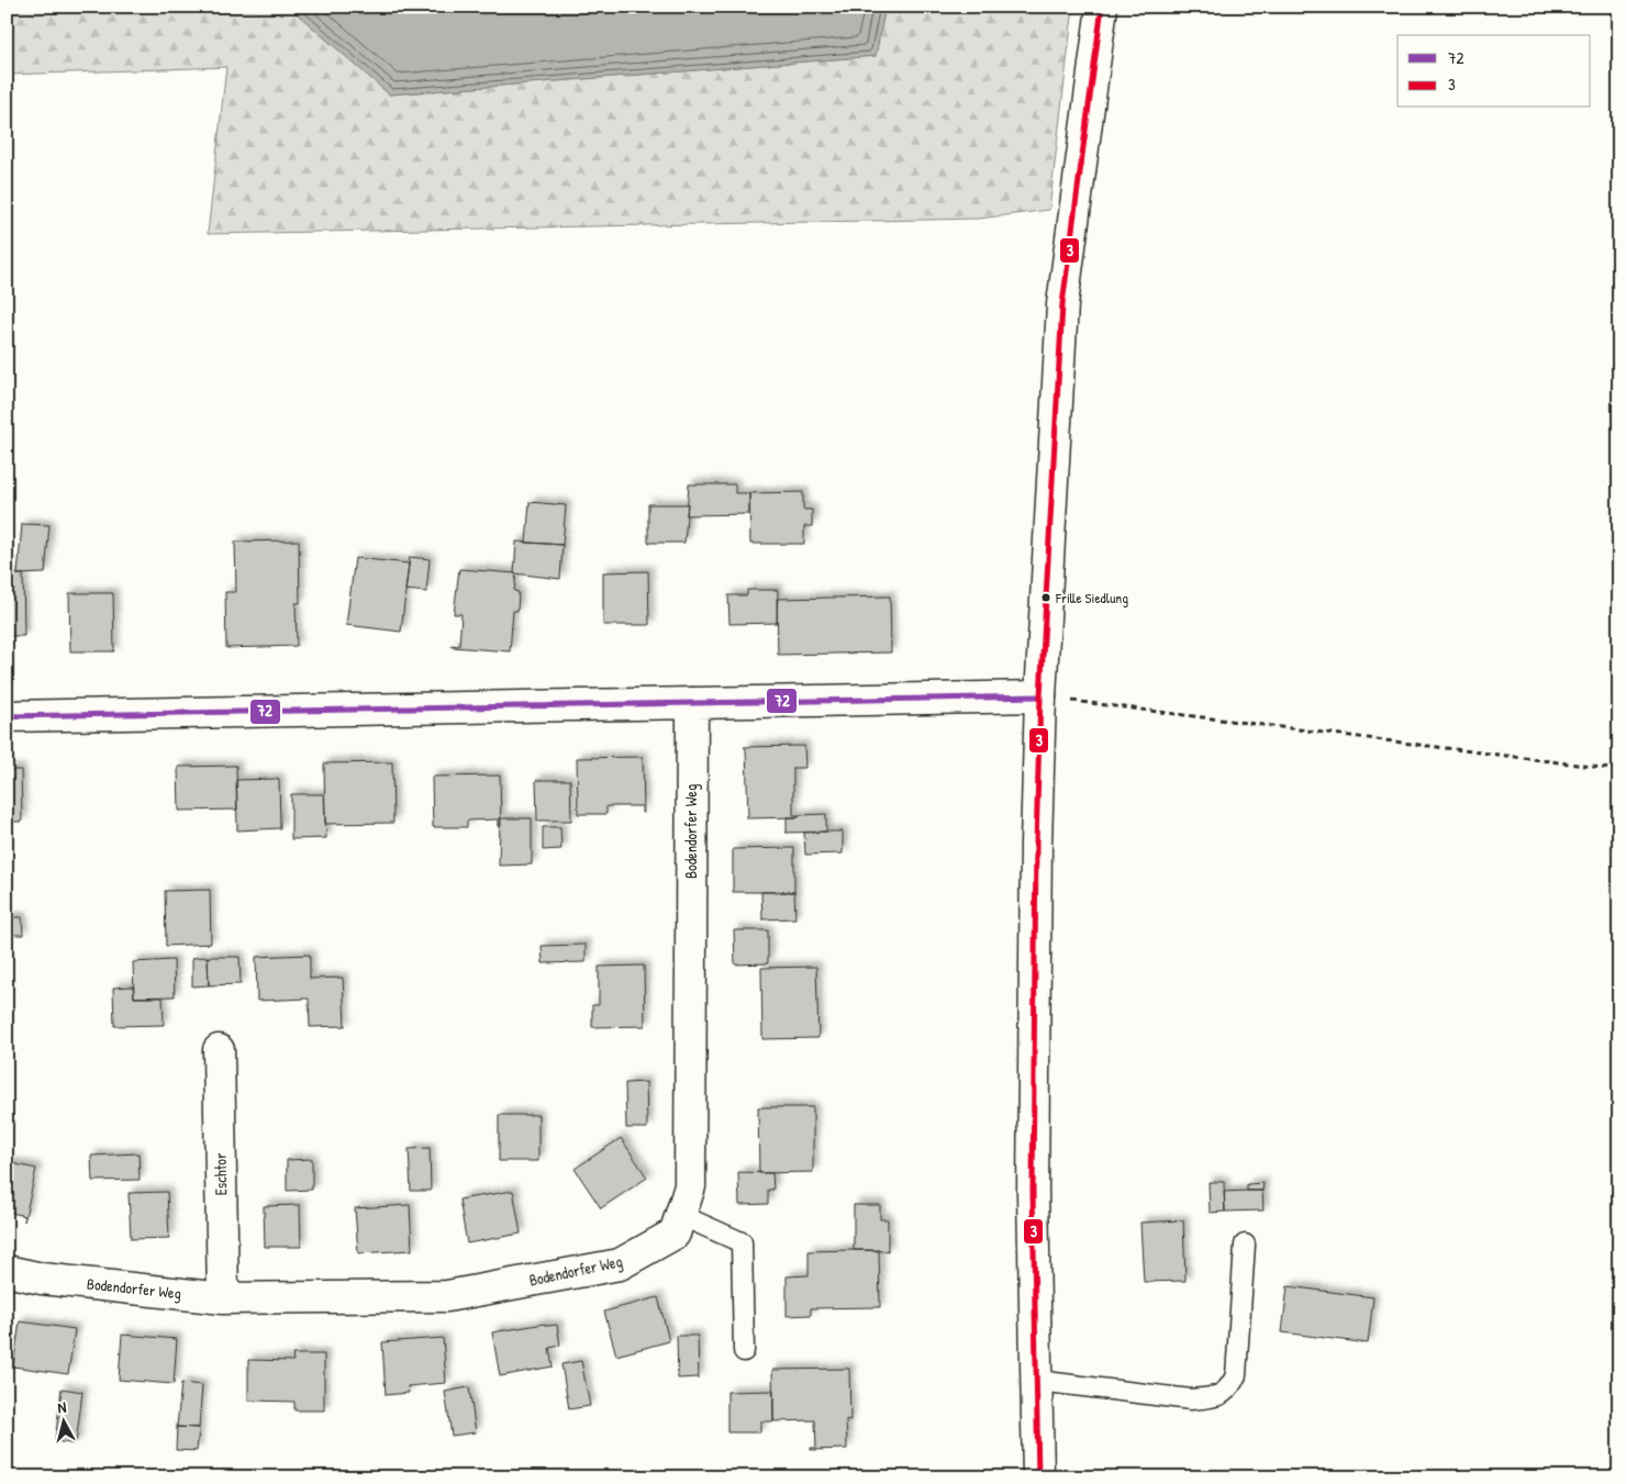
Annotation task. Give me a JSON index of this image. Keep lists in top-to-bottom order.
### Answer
{
  "streets": {
    "street": ["Bodendorfer Weg", "Eschtor"]
  },
  "crossings": [
    ["Bodendorfer Weg", "Eschtor"]
  ],
  "places": ["Frille Siedlung"],
  "lines": ["transit line 3", "transit line 72"],
  "legend": ["72", "3"],
  "north": "top"
}
